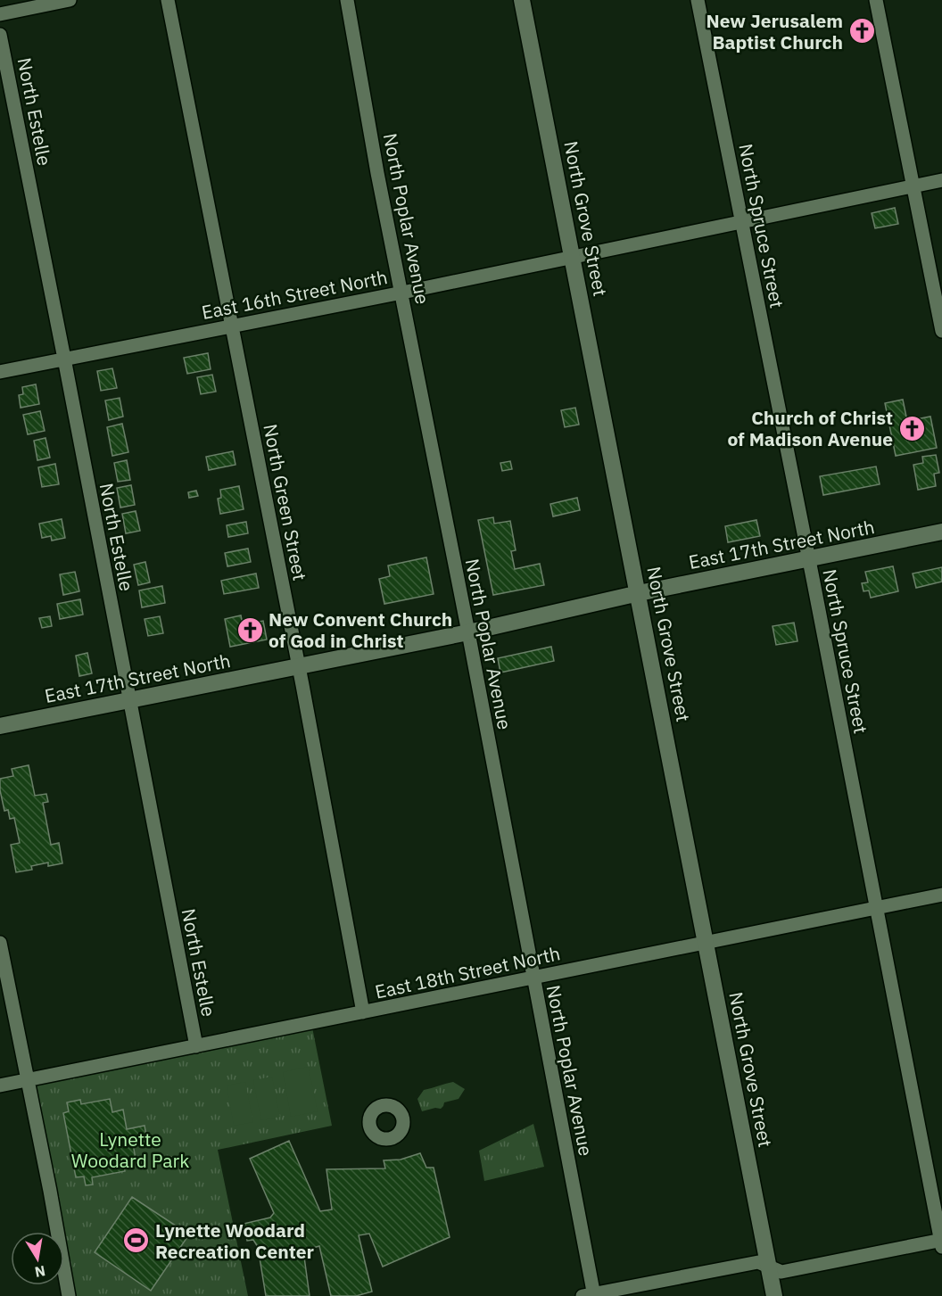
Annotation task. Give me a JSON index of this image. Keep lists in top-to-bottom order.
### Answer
{
  "streets": {
    "street": [
      "North Estelle",
      "North Poplar Avenue",
      "North Grove Street",
      "North Spruce Street",
      "East 16th Street North",
      "North Green Street",
      "East 17th Street North",
      "East 18th Street North"
    ]
  },
  "crossings": [
    ["North Estelle", "East 16th Street North"],
    ["North Estelle", "East 17th Street North"],
    ["North Estelle", "East 18th Street North"],
    ["North Poplar Avenue", "East 16th Street North"],
    ["North Poplar Avenue", "East 17th Street North"],
    ["North Poplar Avenue", "East 18th Street North"],
    ["North Grove Street", "East 16th Street North"],
    ["North Grove Street", "East 17th Street North"],
    ["North Grove Street", "East 18th Street North"],
    ["North Spruce Street", "East 16th Street North"],
    ["North Spruce Street", "East 17th Street North"],
    ["North Spruce Street", "East 18th Street North"],
    ["East 16th Street North", "North Green Street"],
    ["North Green Street", "East 17th Street North"],
    ["North Green Street", "East 18th Street North"]
  ],
  "parks": ["Lynette Woodard Park"],
  "places": {
    "church": ["New Jerusalem Baptist Church", "Church of Christ of Madison Avenue", "New Convent Church of God in Christ"],
    "sports": ["Lynette Woodard Recreation Center"]
  },
  "north": "bottom"
}
